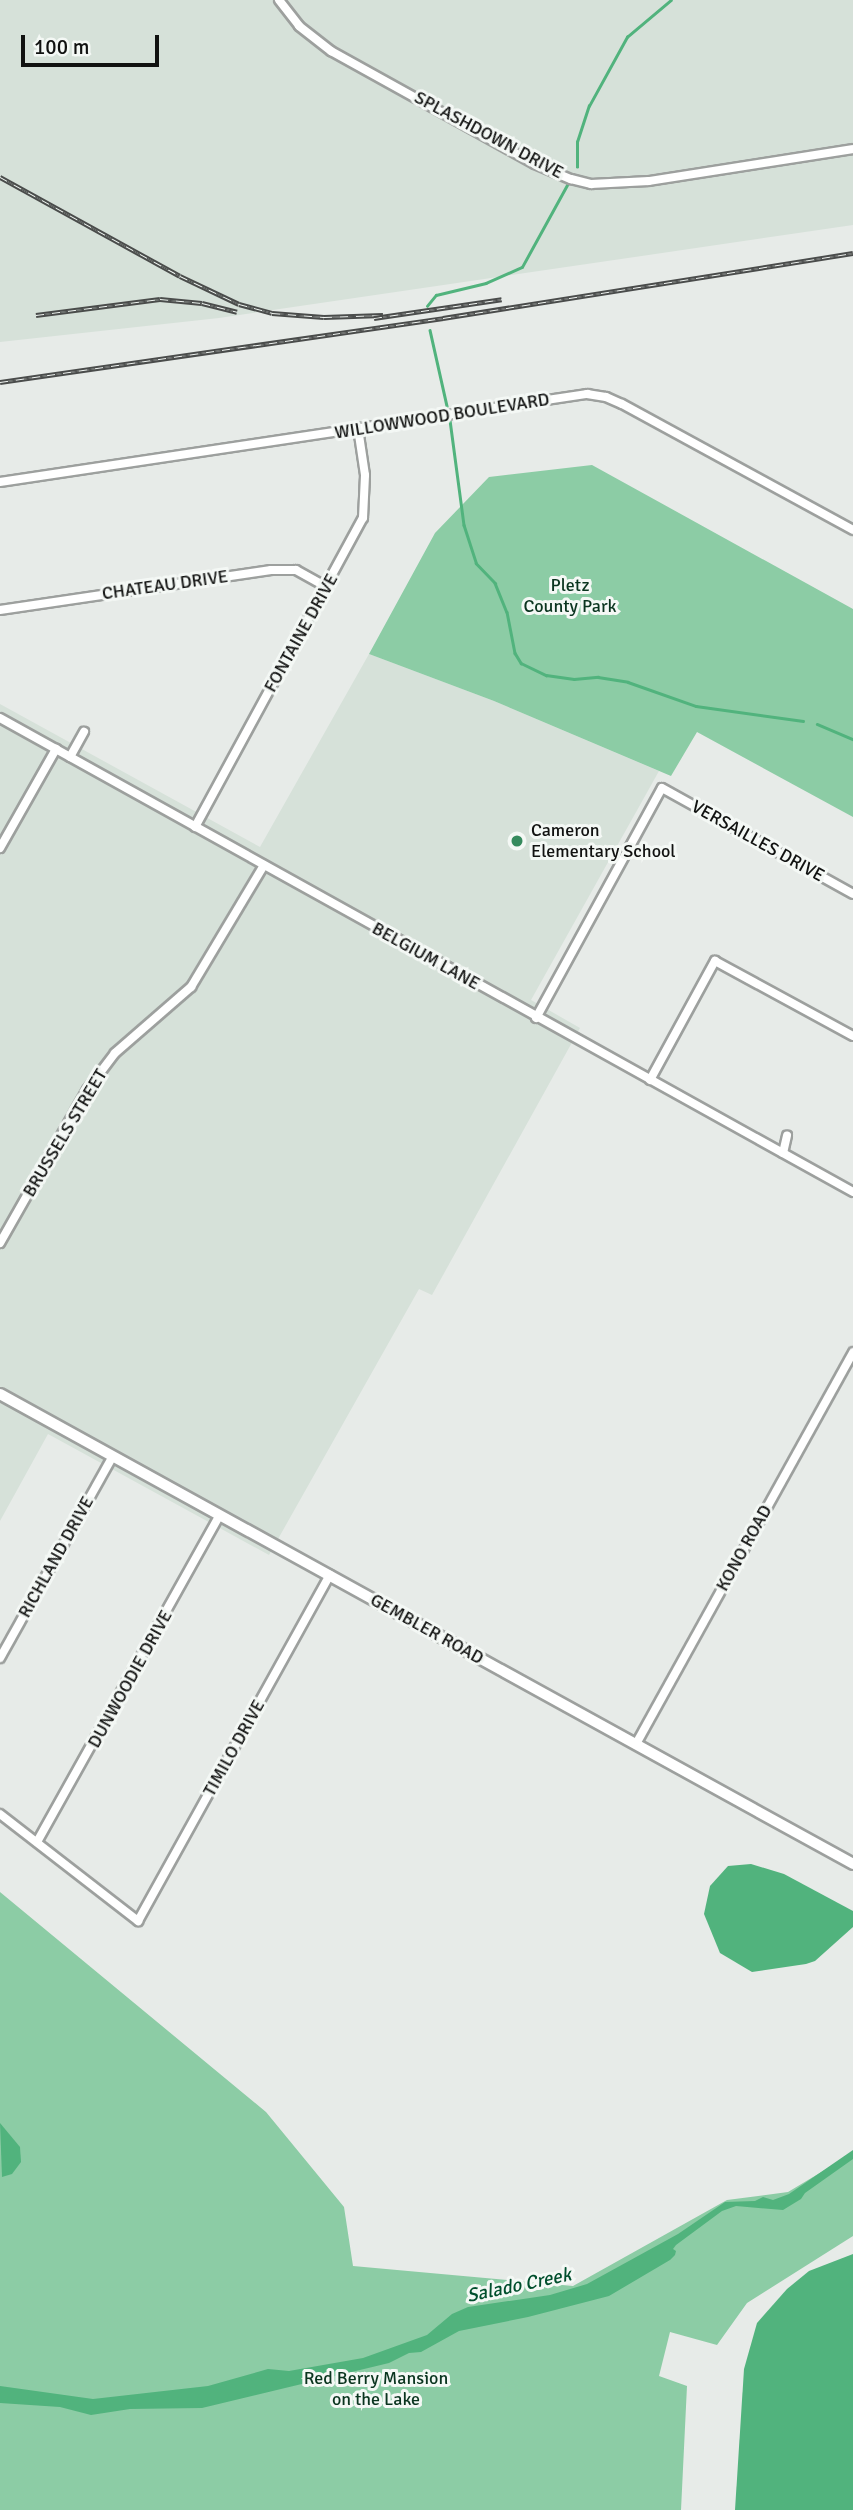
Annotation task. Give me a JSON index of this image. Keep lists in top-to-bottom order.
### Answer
{
  "streets": {
    "main road": ["GEMBLER ROAD"],
    "street": [
      "SPLASHDOWN DRIVE",
      "WILLOWWOOD BOULEVARD",
      "CHATEAU DRIVE",
      "FONTAINE DRIVE",
      "VERSAILLES DRIVE",
      "BELGIUM LANE",
      "BRUSSELS STREET",
      "KONO ROAD",
      "RICHLAND DRIVE",
      "DUNWOODIE DRIVE",
      "TIMILO DRIVE"
    ]
  },
  "crossings": [
    ["WILLOWWOOD BOULEVARD", "FONTAINE DRIVE"],
    ["CHATEAU DRIVE", "FONTAINE DRIVE"],
    ["FONTAINE DRIVE", "BELGIUM LANE"],
    ["VERSAILLES DRIVE", "BELGIUM LANE"],
    ["BELGIUM LANE", "BRUSSELS STREET"],
    ["KONO ROAD", "GEMBLER ROAD"],
    ["RICHLAND DRIVE", "GEMBLER ROAD"],
    ["GEMBLER ROAD", "DUNWOODIE DRIVE"],
    ["GEMBLER ROAD", "TIMILO DRIVE"],
    ["DUNWOODIE DRIVE", "TIMILO DRIVE"]
  ],
  "water": ["Salado Creek"],
  "parks": ["Pletz County Park", "Red Berry Mansion on the Lake"],
  "places": ["Cameron Elementary School"],
  "scale_bar": "100 m"
}
